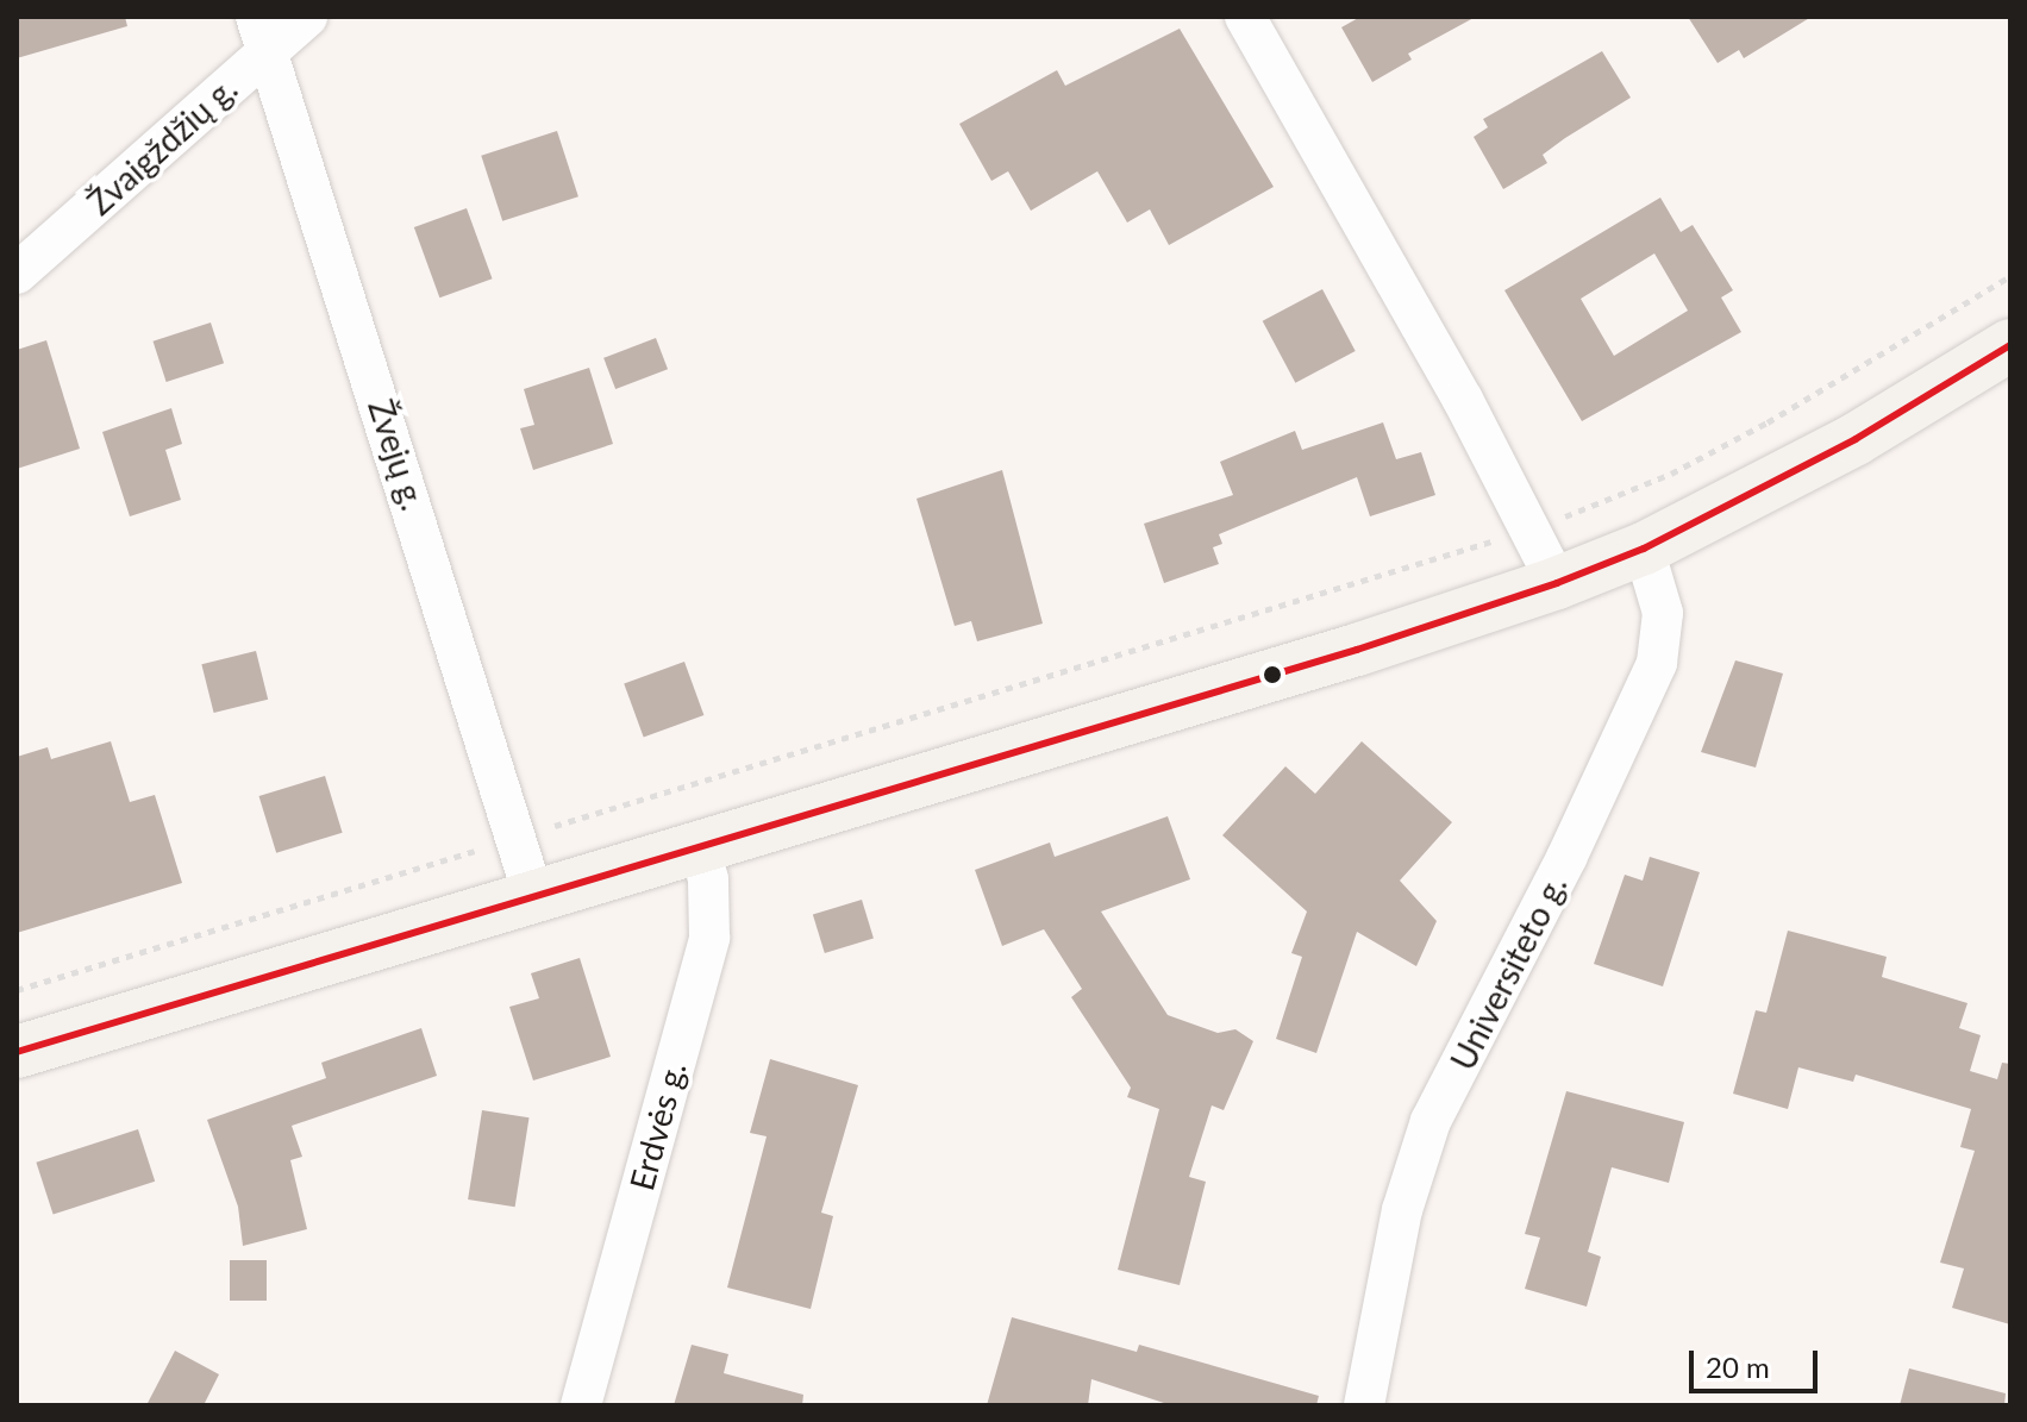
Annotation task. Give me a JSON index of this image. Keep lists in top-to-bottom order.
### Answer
{
  "streets": {
    "street": [
      "Žvaigždžių g.",
      "Žvejų g.",
      "Universiteto g.",
      "Erdvės g."
    ]
  },
  "crossings": [
    ["Žvaigždžių g.", "Žvejų g."]
  ],
  "scale_bar": "20 m"
}
